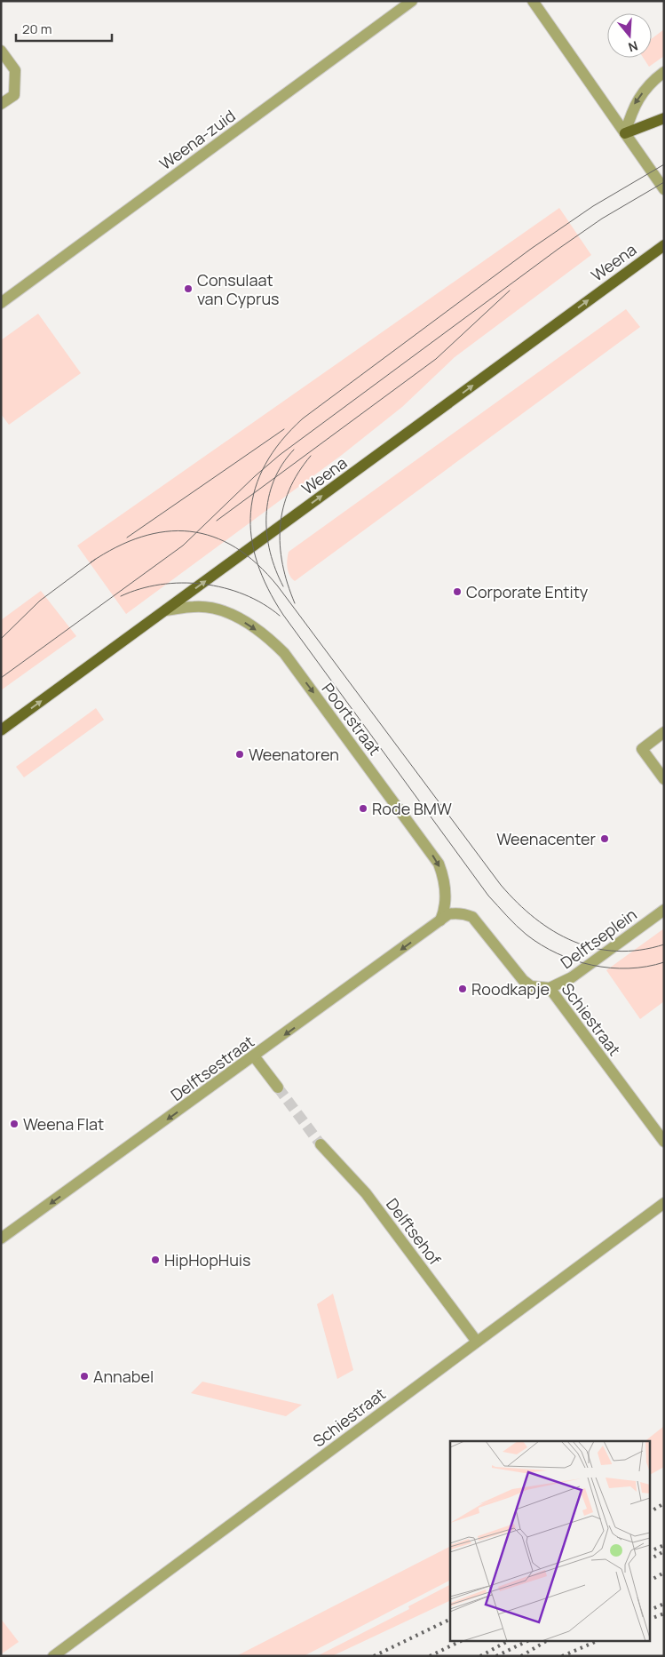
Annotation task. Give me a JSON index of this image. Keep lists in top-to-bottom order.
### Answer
{
  "streets": {
    "main road": ["Weena"],
    "street": [
      "Weena-zuid",
      "Poortstraat",
      "Delftseplein",
      "Schiestraat",
      "Delftsestraat",
      "Delftsehof"
    ]
  },
  "crossings": [
    ["Weena", "Poortstraat"],
    ["Poortstraat", "Schiestraat"],
    ["Poortstraat", "Delftsestraat"],
    ["Delftseplein", "Schiestraat"],
    ["Schiestraat", "Delftsestraat"],
    ["Schiestraat", "Delftsehof"]
  ],
  "one_way": ["Weena", "Poortstraat", "Delftsestraat"],
  "places": [
    "Consulaat van Cyprus",
    "Corporate Entity",
    "Weenatoren",
    "Rode BMW",
    "Weenacenter",
    "Roodkapje",
    "Weena Flat",
    "HipHopHuis",
    "Annabel"
  ],
  "scale_bar": "20 m",
  "north": "bottom"
}
